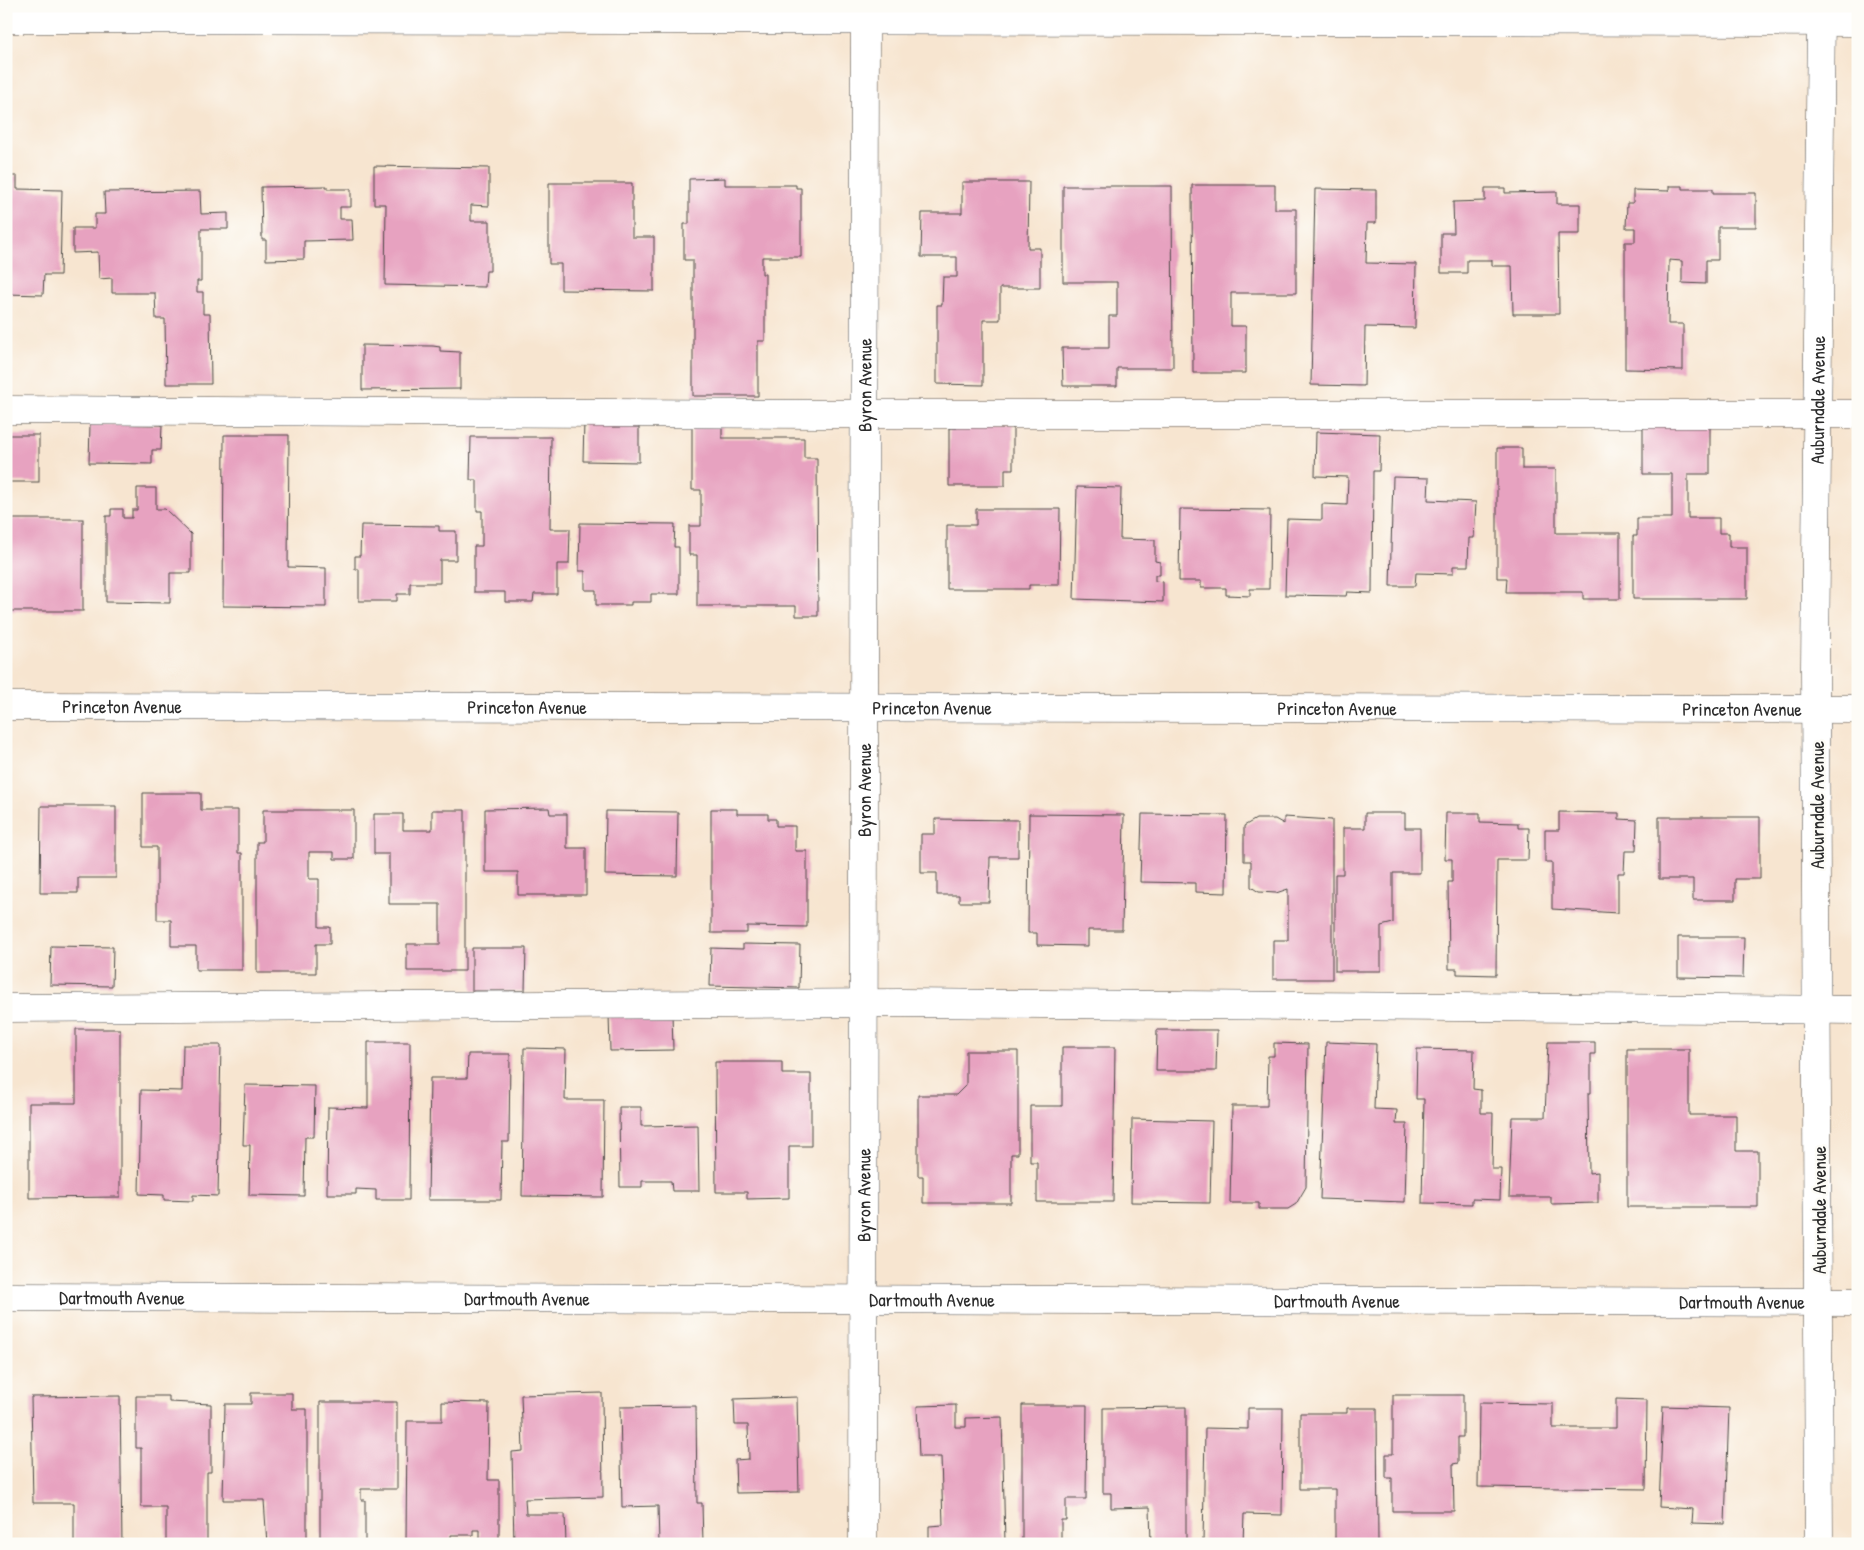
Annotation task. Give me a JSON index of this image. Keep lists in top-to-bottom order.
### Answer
{
  "streets": {
    "street": [
      "Byron Avenue",
      "Auburndale Avenue",
      "Princeton Avenue",
      "Dartmouth Avenue"
    ]
  },
  "crossings": [
    ["Byron Avenue", "Princeton Avenue"],
    ["Byron Avenue", "Dartmouth Avenue"],
    ["Auburndale Avenue", "Princeton Avenue"],
    ["Auburndale Avenue", "Dartmouth Avenue"]
  ]
}
